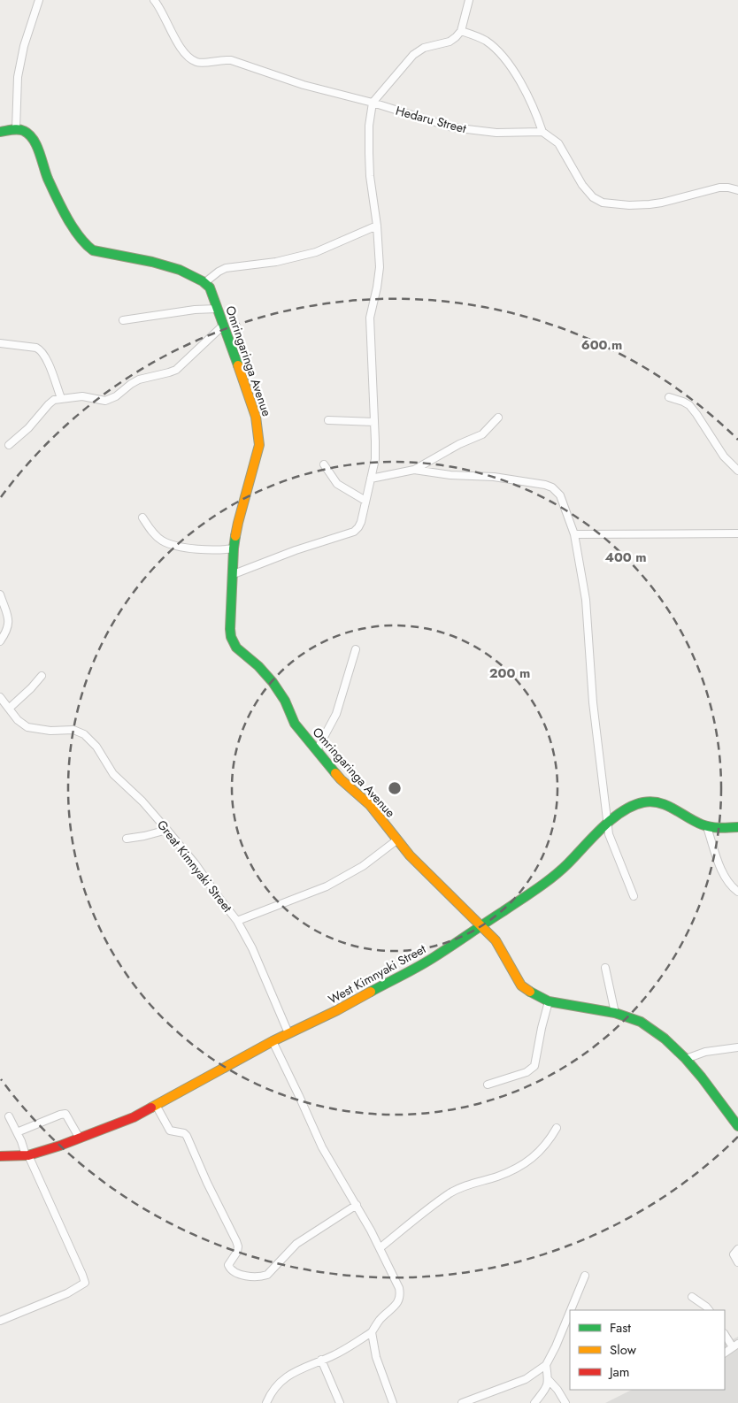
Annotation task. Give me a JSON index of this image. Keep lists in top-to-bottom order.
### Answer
{
  "streets": {
    "street": [
      "Hedaru Street",
      "Omringaringa Avenue",
      "Great Kimnyaki Street",
      "West Kimnyaki Street"
    ]
  },
  "crossings": [
    ["Omringaringa Avenue", "West Kimnyaki Street"],
    ["Great Kimnyaki Street", "West Kimnyaki Street"]
  ],
  "legend": ["Fast", "Slow", "Jam"],
  "rings": ["600 m", "400 m", "200 m"]
}
